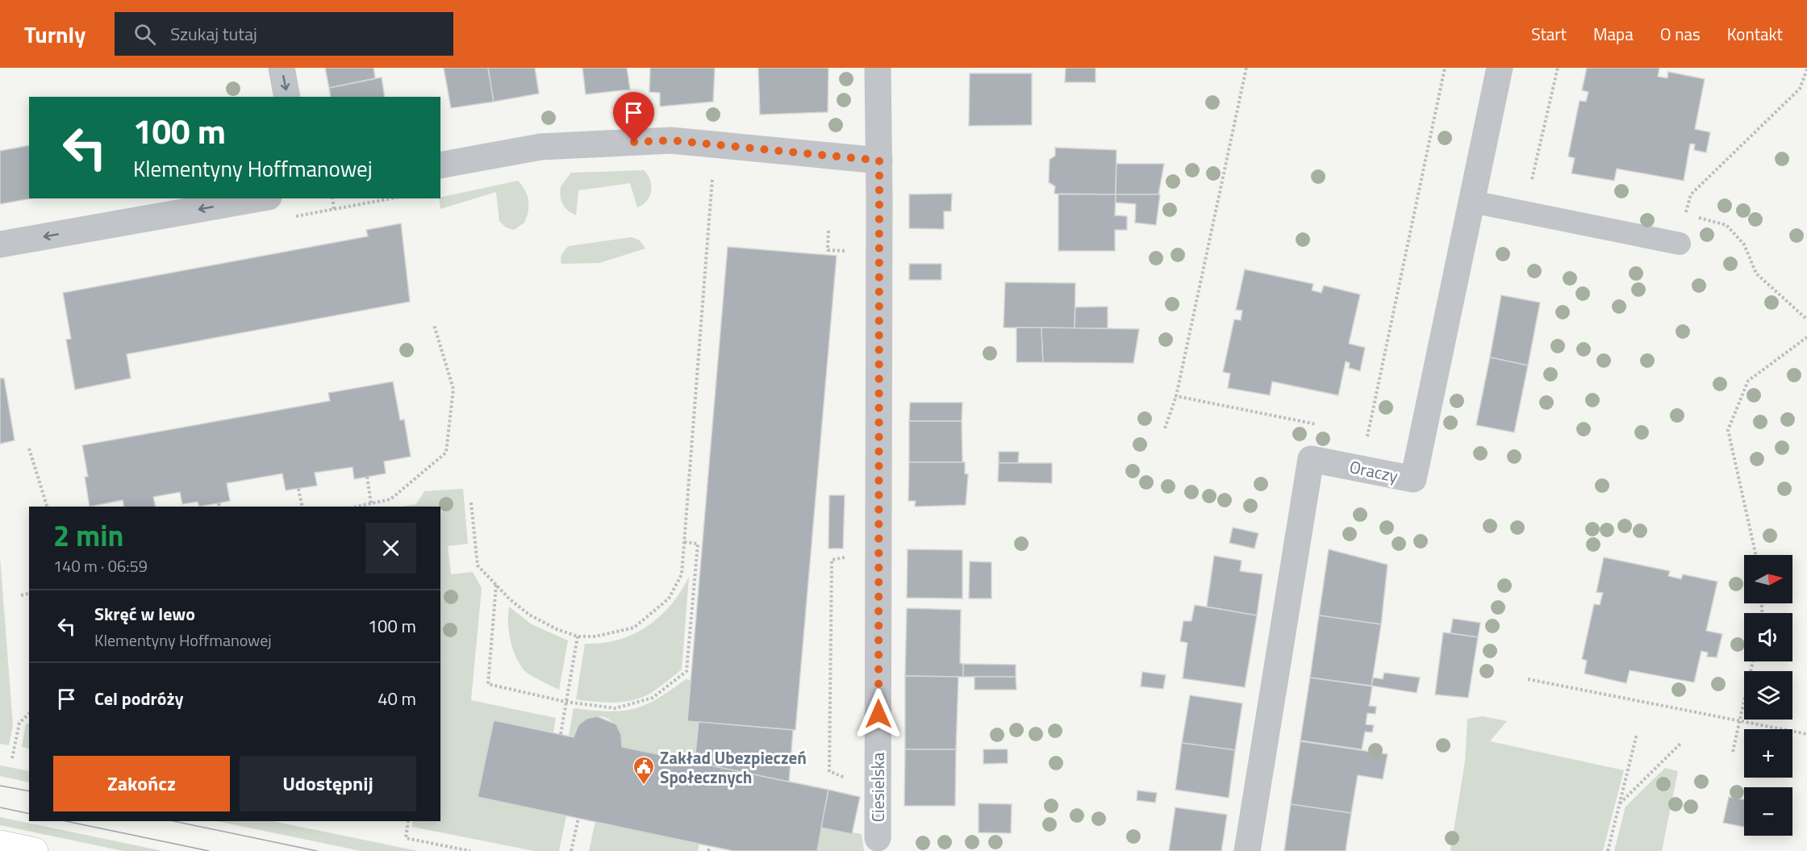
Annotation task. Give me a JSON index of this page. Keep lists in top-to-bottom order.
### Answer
{
  "streets": {
    "street": ["Oraczy", "Ciesielska"]
  },
  "places": {
    "public building": ["Zakład Ubezpieczeń Społecznych"]
  },
  "north": "right",
  "page": {
    "header": "Turnly",
    "search": "Szukaj tutaj",
    "nav": [
      "Start",
      "Mapa",
      "O nas",
      "Kontakt"
    ],
    "turn": ["100 m", "Klementyny Hoffmanowej"],
    "heading": ["2 min", "140 m · 06:59"],
    "map_buttons": ["+", "−"],
    "list": [
      {
        "name": "Skręć w lewo",
        "note": "Klementyny Hoffmanowej",
        "value": "100 m"
      },
      {
        "name": "Cel podróży",
        "value": "40 m"
      }
    ],
    "buttons": ["Zakończ", "Udostępnij"]
  }
}
